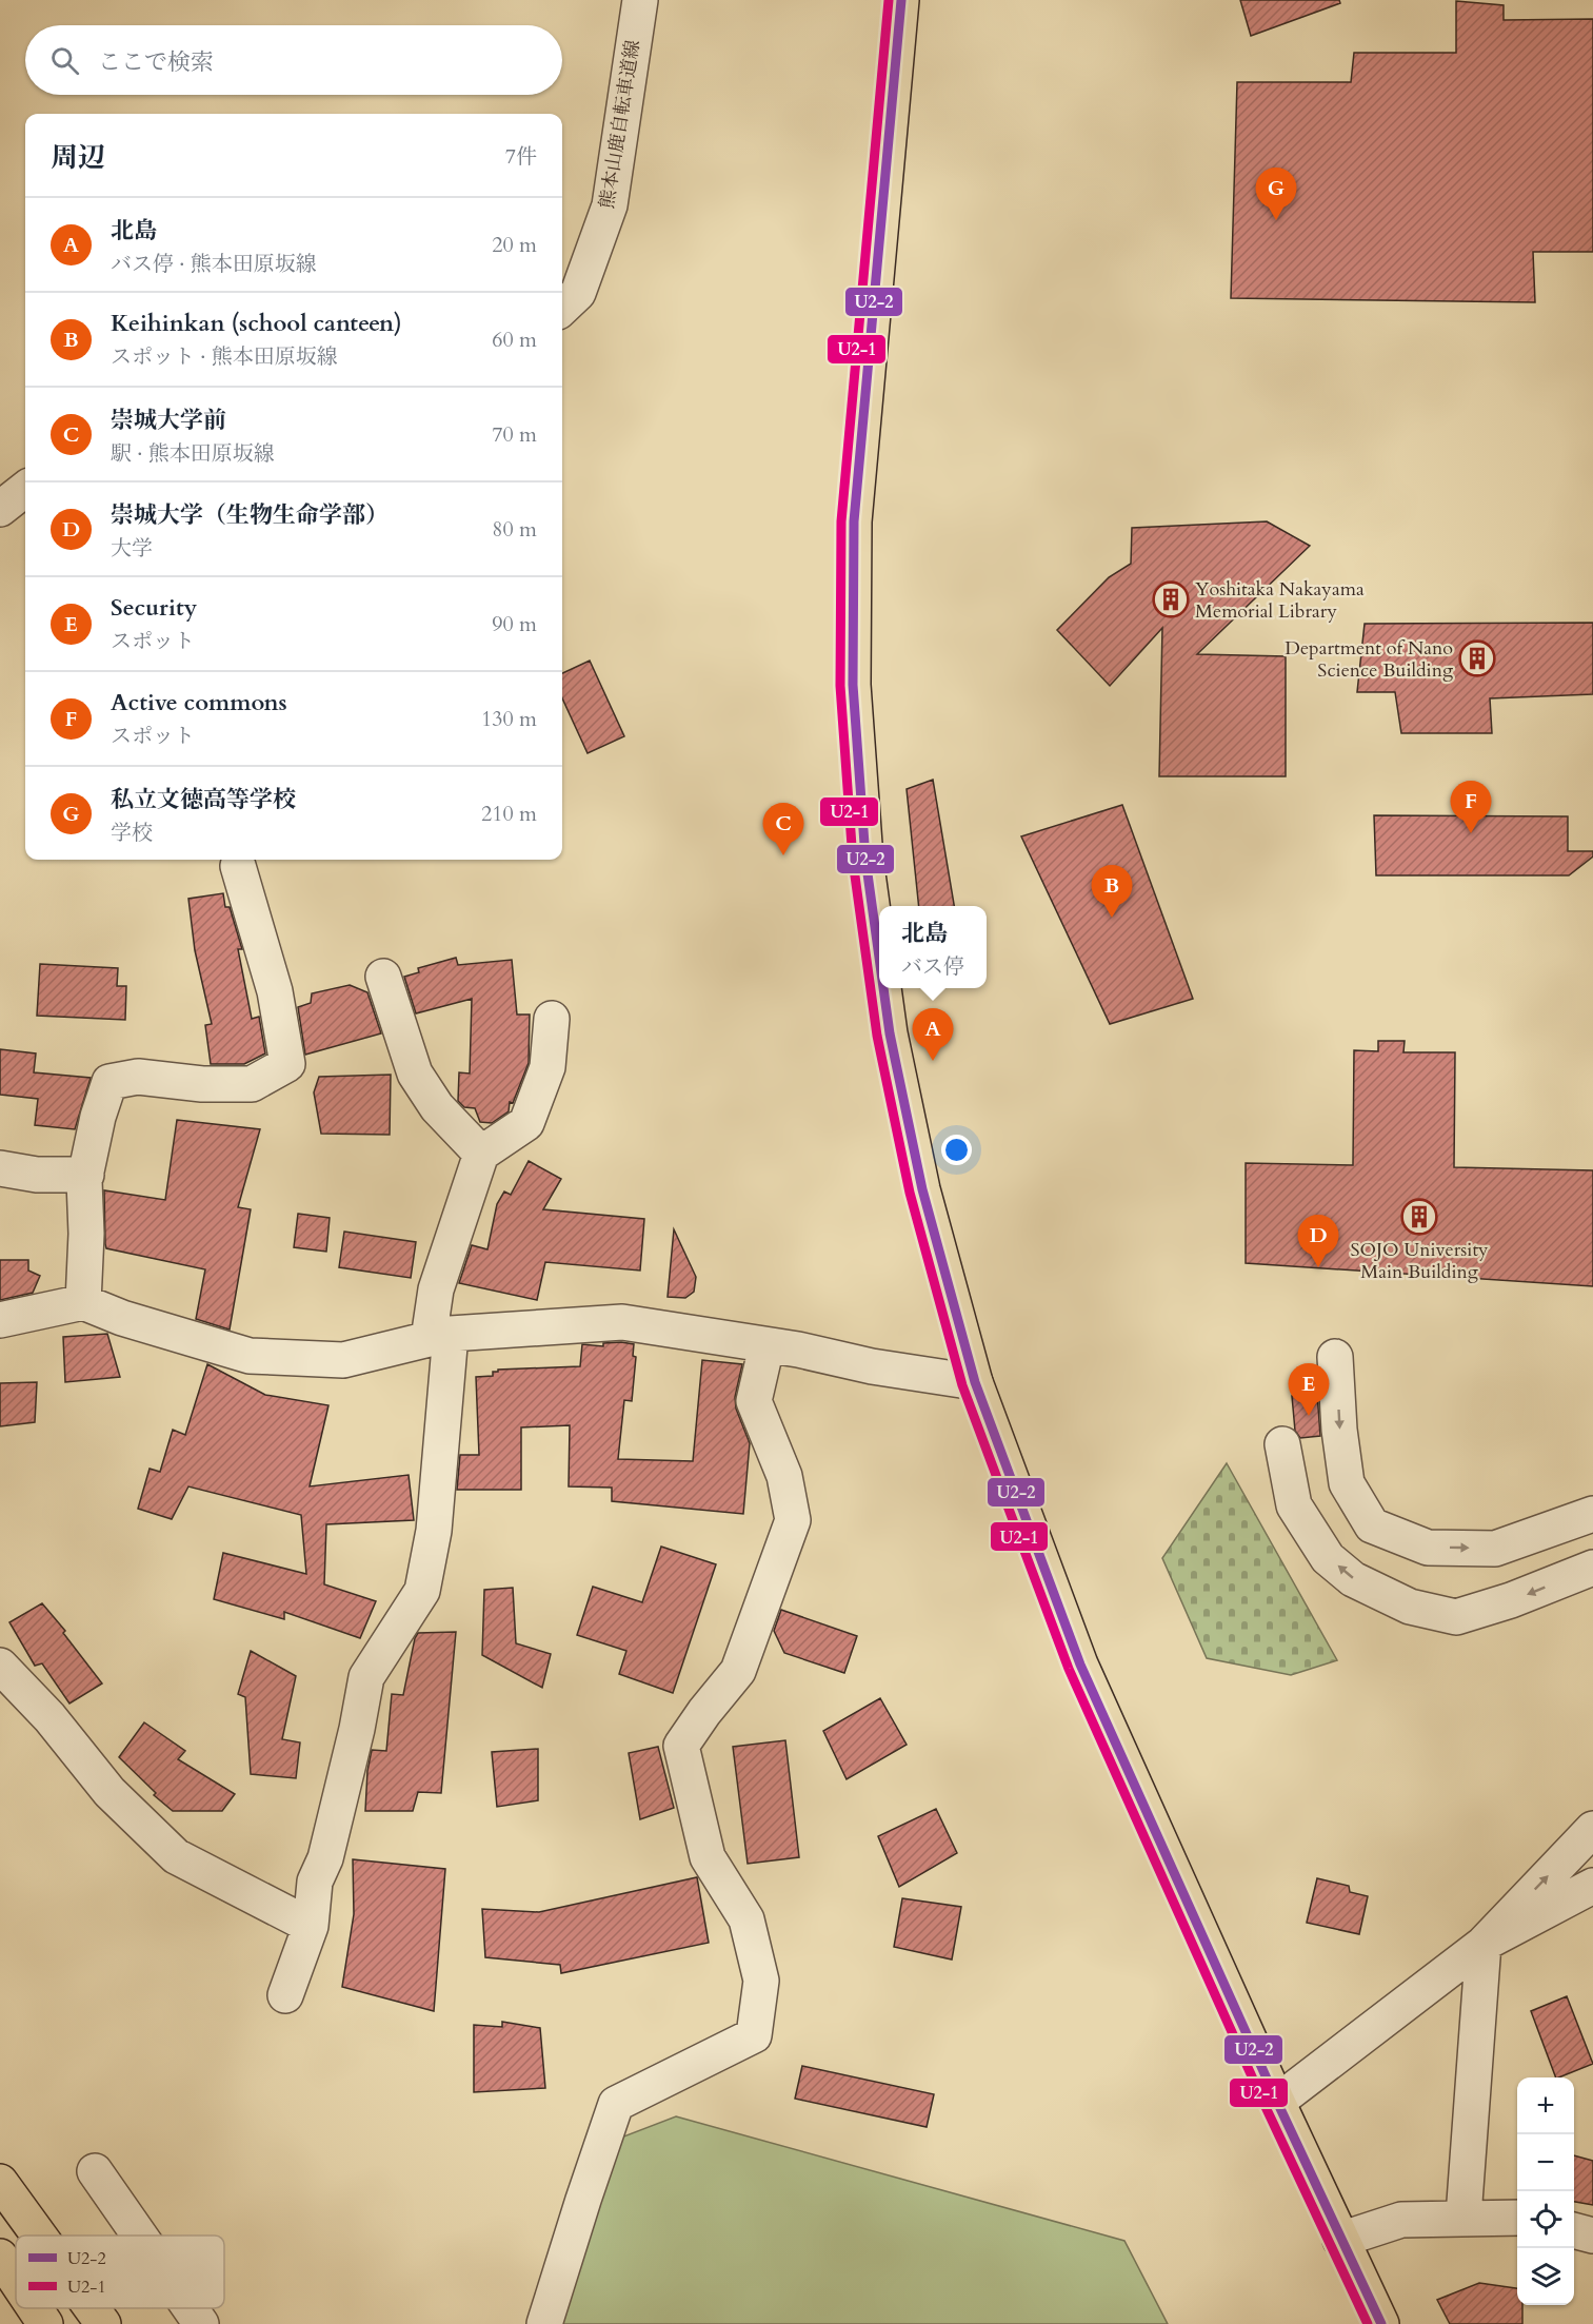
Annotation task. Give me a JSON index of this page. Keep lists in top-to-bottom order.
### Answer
{
  "streets": {
    "street": ["熊本山鹿自転車道線"]
  },
  "places": {
    "building": ["Yoshitaka Nakayama Memorial Library", "Department of Nano Science Building", "SOJO University Main Building"]
  },
  "lines": ["transit line U2-2", "transit line U2-1"],
  "legend": ["U2-2", "U2-1"],
  "page": {
    "search": "ここで検索",
    "heading": ["周辺", "7件"],
    "pins": [
      "G",
      "F",
      "C",
      "B",
      "A",
      "D",
      "E"
    ],
    "list": [
      {
        "mark": "A",
        "name": "北島",
        "note": "バス停 · 熊本田原坂線",
        "value": "20 m"
      },
      {
        "mark": "B",
        "name": "Keihinkan (school canteen)",
        "note": "スポット · 熊本田原坂線",
        "value": "60 m"
      },
      {
        "mark": "C",
        "name": "崇城大学前",
        "note": "駅 · 熊本田原坂線",
        "value": "70 m"
      },
      {
        "mark": "D",
        "name": "崇城大学（生物生命学部）",
        "note": "大学",
        "value": "80 m"
      },
      {
        "mark": "E",
        "name": "Security",
        "note": "スポット",
        "value": "90 m"
      },
      {
        "mark": "F",
        "name": "Active commons",
        "note": "スポット",
        "value": "130 m"
      },
      {
        "mark": "G",
        "name": "私立文徳高等学校",
        "note": "学校",
        "value": "210 m"
      }
    ],
    "popup": ["北島", "バス停"],
    "map_buttons": ["+", "−"]
  }
}
